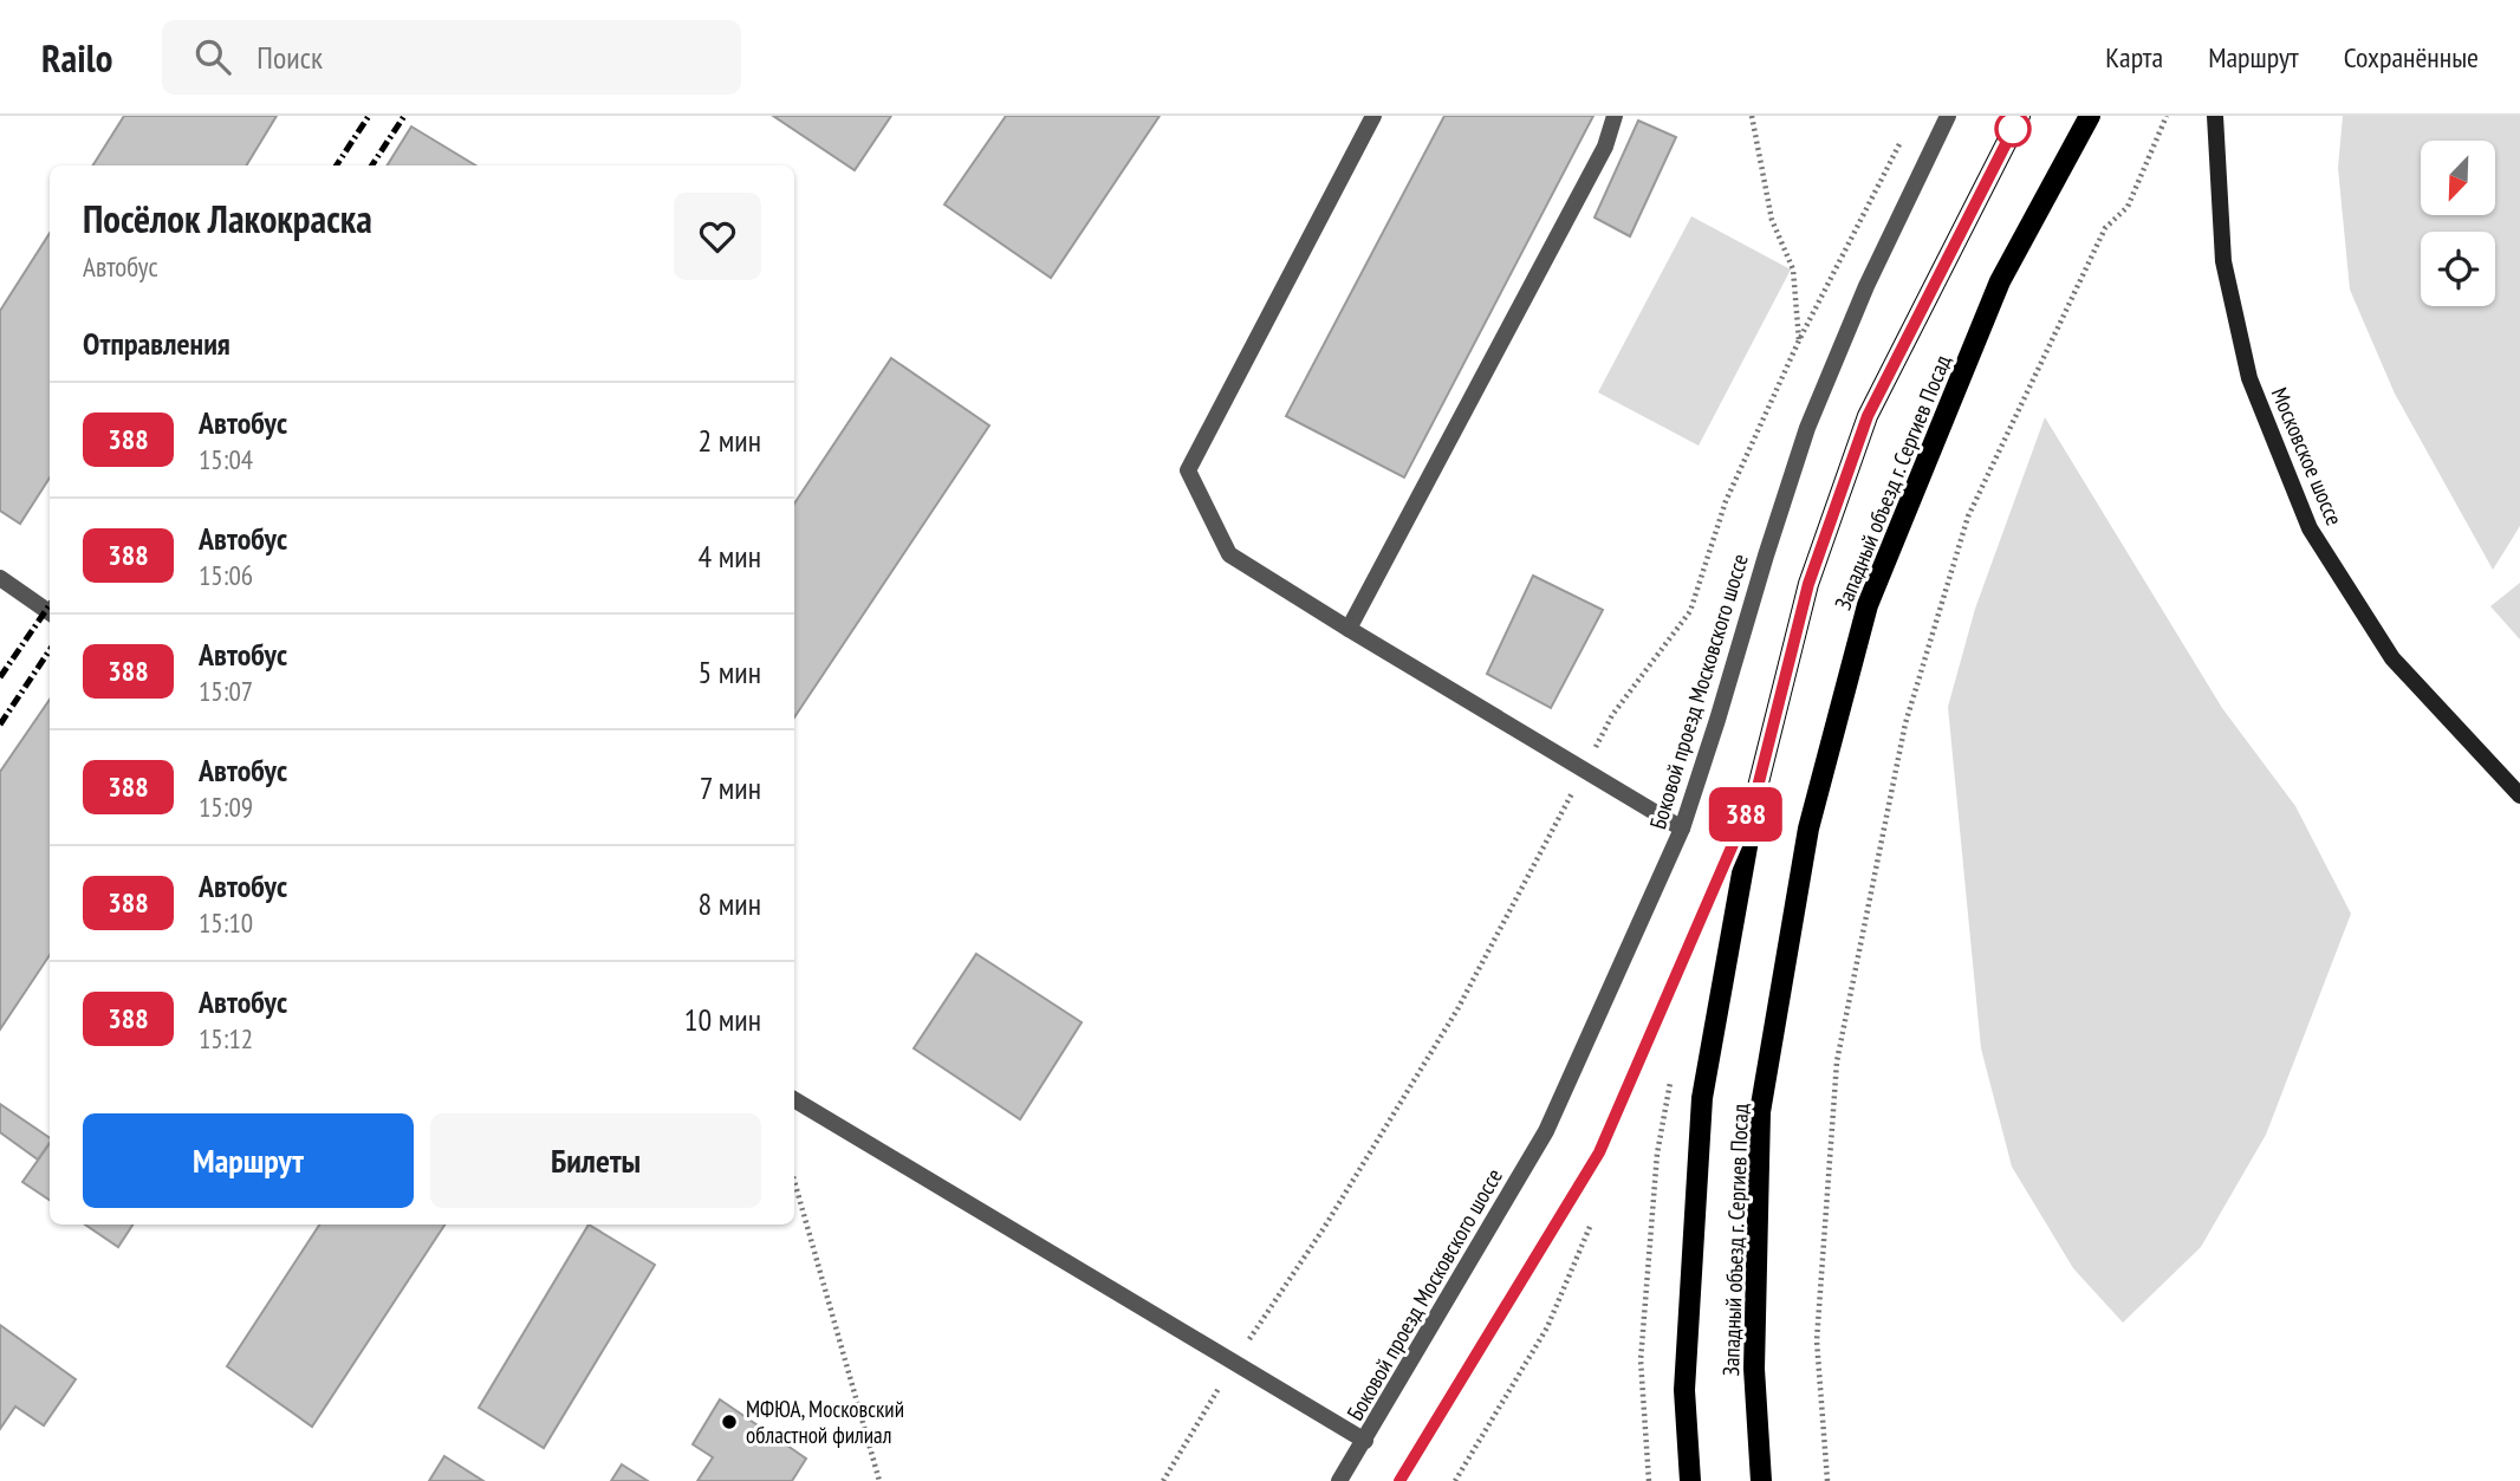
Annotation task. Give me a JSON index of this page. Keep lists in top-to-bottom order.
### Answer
{
  "streets": {
    "main road": ["Московское шоссе", "Западный объезд г. Сергиев Посад"],
    "street": ["Боковой проезд Московского шоссе"]
  },
  "places": ["МФЮА, Московский областной филиал"],
  "lines": ["bus line 388"],
  "north": "bottom left",
  "page": {
    "header": "Railo",
    "search": "Поиск",
    "nav": ["Карта", "Маршрут", "Сохранённые"],
    "on_map": "388",
    "heading": [
      ["Посёлок Лакокраска", "Автобус"],
      "Отправления"
    ],
    "list": [
      {
        "mark": "388",
        "name": "Автобус",
        "note": "15:04",
        "value": "2 мин"
      },
      {
        "mark": "388",
        "name": "Автобус",
        "note": "15:06",
        "value": "4 мин"
      },
      {
        "mark": "388",
        "name": "Автобус",
        "note": "15:07",
        "value": "5 мин"
      },
      {
        "mark": "388",
        "name": "Автобус",
        "note": "15:09",
        "value": "7 мин"
      },
      {
        "mark": "388",
        "name": "Автобус",
        "note": "15:10",
        "value": "8 мин"
      },
      {
        "mark": "388",
        "name": "Автобус",
        "note": "15:12",
        "value": "10 мин"
      }
    ],
    "buttons": ["Маршрут", "Билеты"]
  }
}
